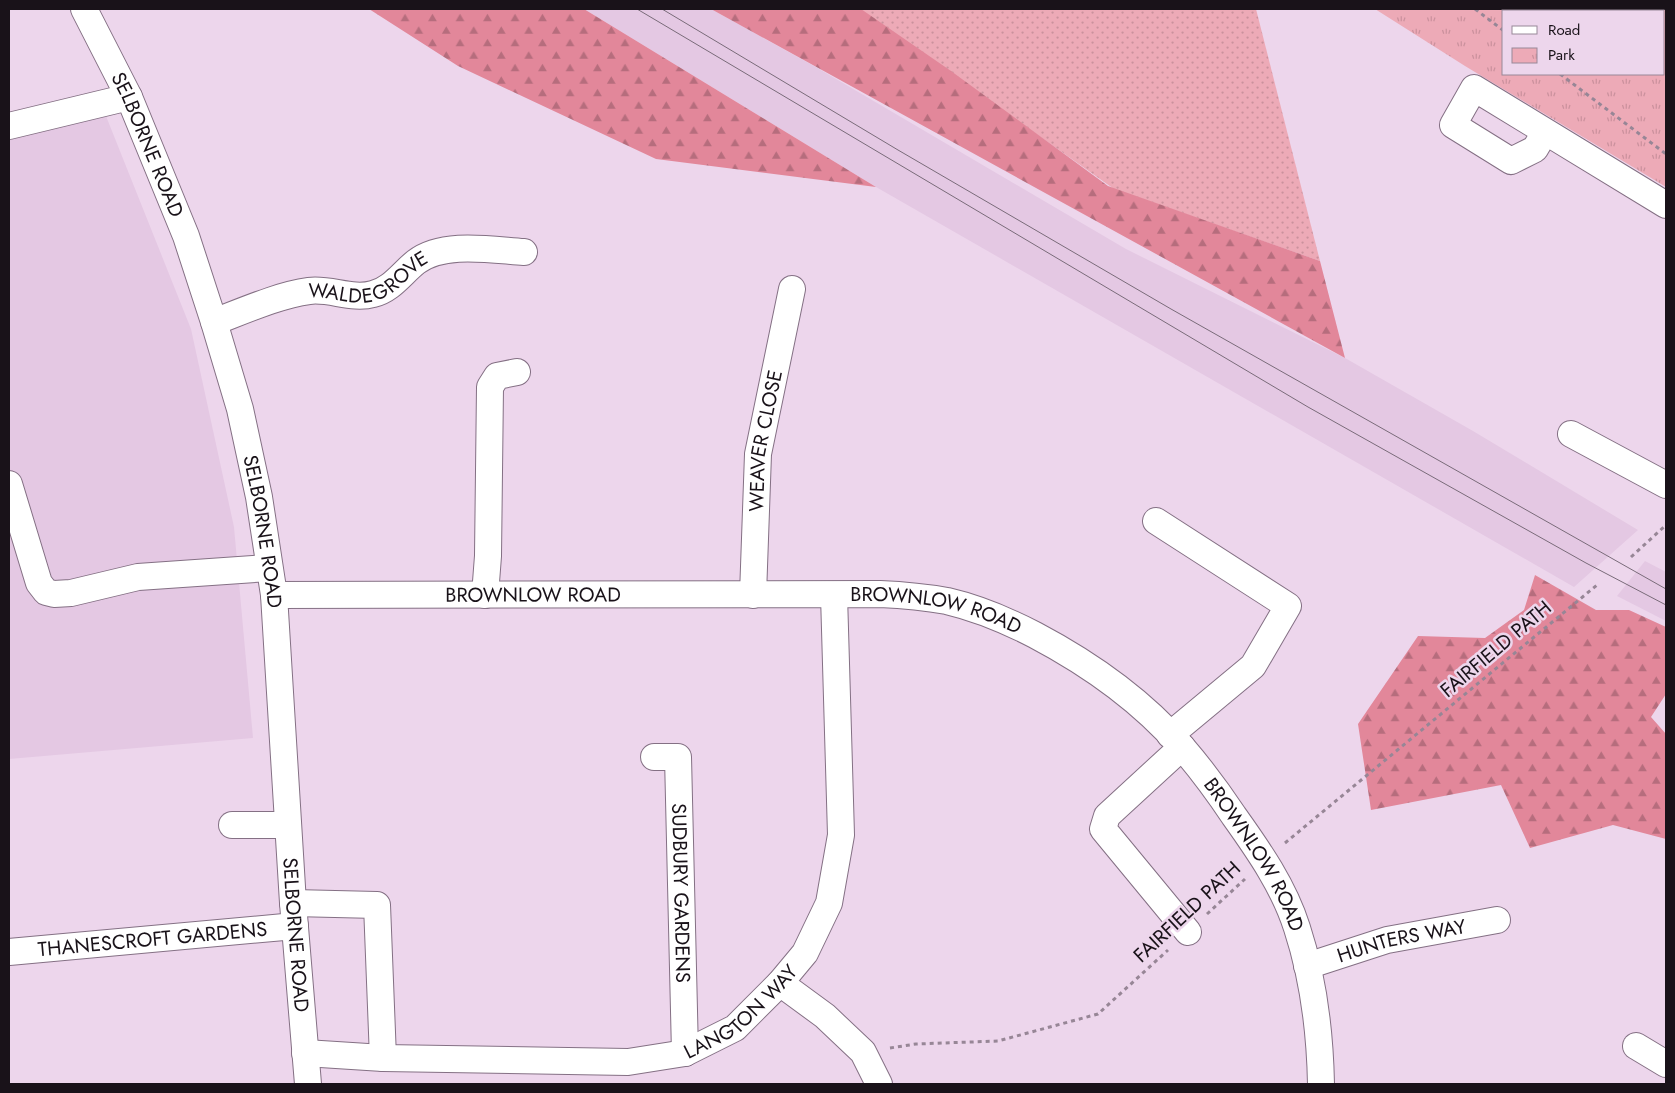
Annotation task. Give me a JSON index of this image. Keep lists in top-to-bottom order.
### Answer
{
  "streets": {
    "street": [
      "SELBORNE ROAD",
      "WALDEGROVE",
      "WEAVER CLOSE",
      "BROWNLOW ROAD",
      "SUDBURY GARDENS",
      "THANESCROFT GARDENS",
      "HUNTERS WAY",
      "LANGTON WAY"
    ],
    "path": ["FAIRFIELD PATH"]
  },
  "crossings": [
    ["SELBORNE ROAD", "WALDEGROVE"],
    ["SELBORNE ROAD", "BROWNLOW ROAD"],
    ["SELBORNE ROAD", "THANESCROFT GARDENS"],
    ["SELBORNE ROAD", "LANGTON WAY"],
    ["WEAVER CLOSE", "BROWNLOW ROAD"],
    ["BROWNLOW ROAD", "FAIRFIELD PATH"],
    ["BROWNLOW ROAD", "HUNTERS WAY"],
    ["BROWNLOW ROAD", "LANGTON WAY"],
    ["SUDBURY GARDENS", "LANGTON WAY"],
    ["THANESCROFT GARDENS", "LANGTON WAY"]
  ],
  "legend": ["Road", "Park"]
}
